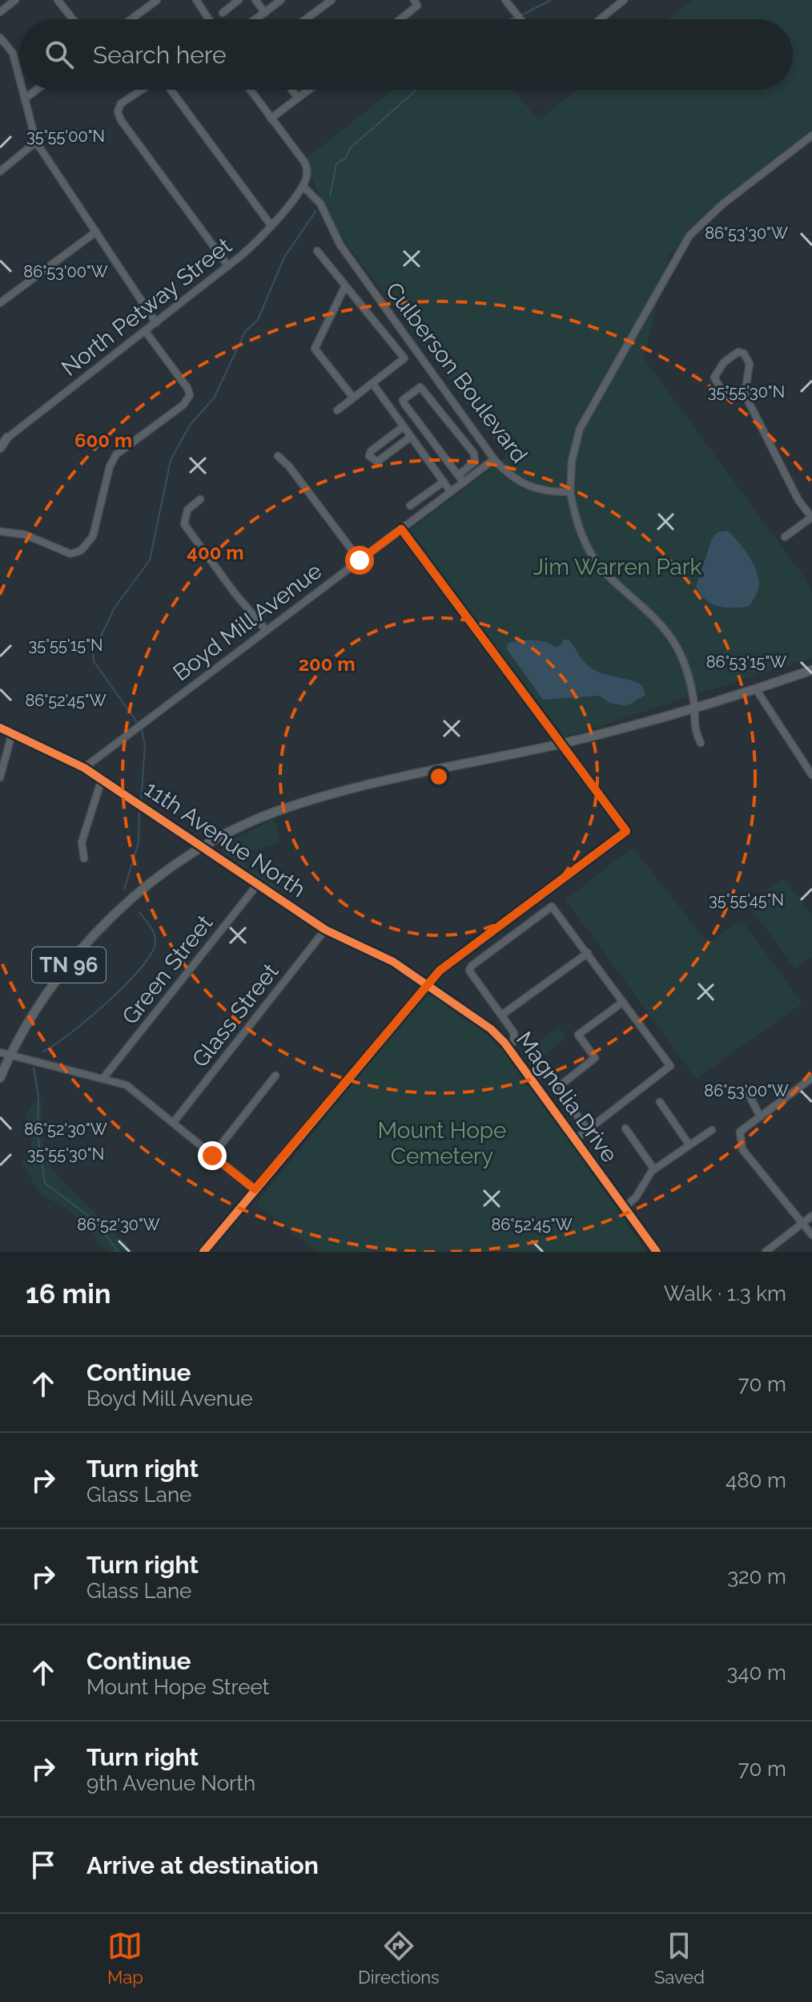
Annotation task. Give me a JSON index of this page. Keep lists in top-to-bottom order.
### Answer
{
  "streets": {
    "main road": ["TN 96"],
    "street": [
      "North Petway Street",
      "Culberson Boulevard",
      "Boyd Mill Avenue",
      "11th Avenue North",
      "Green Street",
      "Glass Street",
      "Magnolia Drive"
    ]
  },
  "crossings": [
    ["North Petway Street", "Culberson Boulevard"],
    ["Culberson Boulevard", "Boyd Mill Avenue"],
    ["Boyd Mill Avenue", "11th Avenue North"],
    ["11th Avenue North", "TN 96"],
    ["11th Avenue North", "Green Street"],
    ["11th Avenue North", "Glass Street"],
    ["11th Avenue North", "Magnolia Drive"]
  ],
  "parks": ["Jim Warren Park", "Mount Hope Cemetery"],
  "page": {
    "search": "Search here",
    "heading": ["16 min", "Walk · 1.3 km"],
    "list": [
      ["Continue", "Boyd Mill Avenue", "70 m"],
      ["Turn right", "Glass Lane", "480 m"],
      ["Turn right", "Glass Lane", "320 m"],
      ["Continue", "Mount Hope Street", "340 m"],
      ["Turn right", "9th Avenue North", "70 m"],
      "Arrive at destination"
    ],
    "nav": ["Map", "Directions", "Saved"]
  },
  "coordinates": [
    "35°55'00\"N",
    "86°53'30\"W",
    "86°53'00\"W",
    "35°55'30\"N",
    "35°55'15\"N",
    "86°53'15\"W",
    "86°52'45\"W",
    "35°55'45\"N",
    "86°52'30\"W"
  ],
  "rings": ["600 m", "400 m", "200 m"]
}
